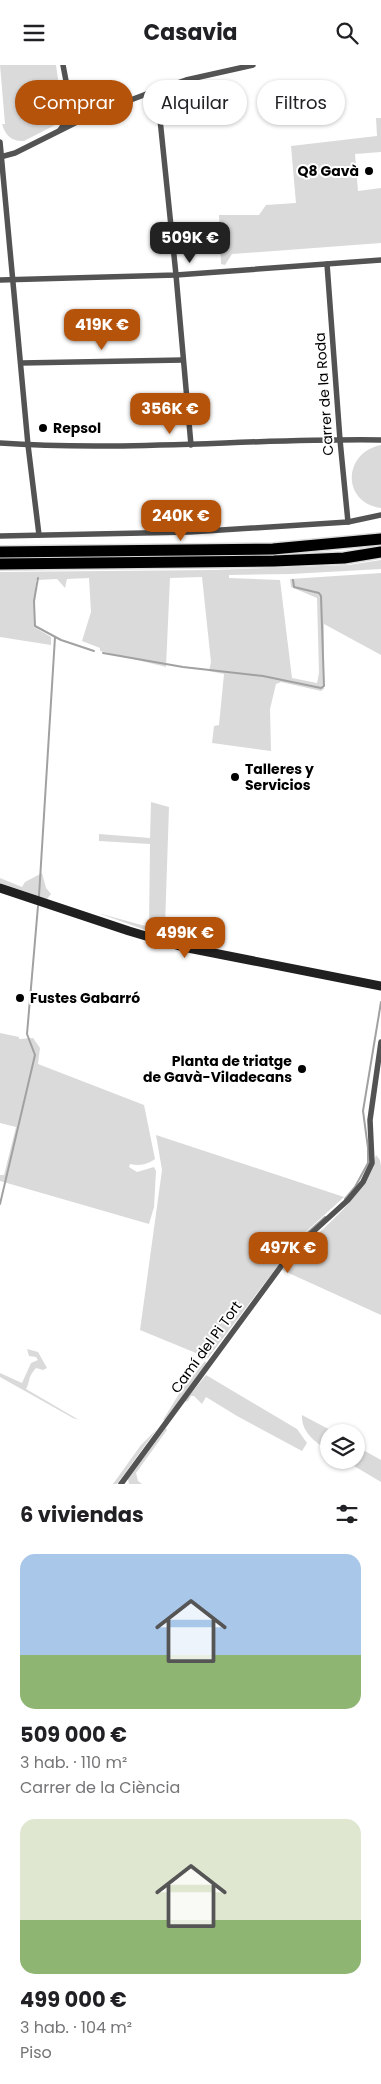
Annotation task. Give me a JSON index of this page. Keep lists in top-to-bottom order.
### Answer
{
  "streets": {
    "street": ["Carrer de la Roda", "Camí del Pi Tort"]
  },
  "places": [
    "Q8 Gavà",
    "Repsol",
    "Talleres y Servicios",
    "Fustes Gabarró",
    "Planta de triatge de Gavà-Viladecans"
  ],
  "page": {
    "header": "Casavia",
    "chip": ["Comprar", "Alquilar", "Filtros"],
    "price": [
      "509K €",
      "419K €",
      "356K €",
      "240K €",
      "499K €",
      "497K €"
    ],
    "heading": "6 viviendas",
    "list": [
      {
        "name": "509 000 €",
        "note": "3 hab. · 110 m² · Carrer de la Ciència"
      },
      {
        "name": "499 000 €",
        "note": "3 hab. · 104 m² · Piso"
      }
    ]
  }
}
